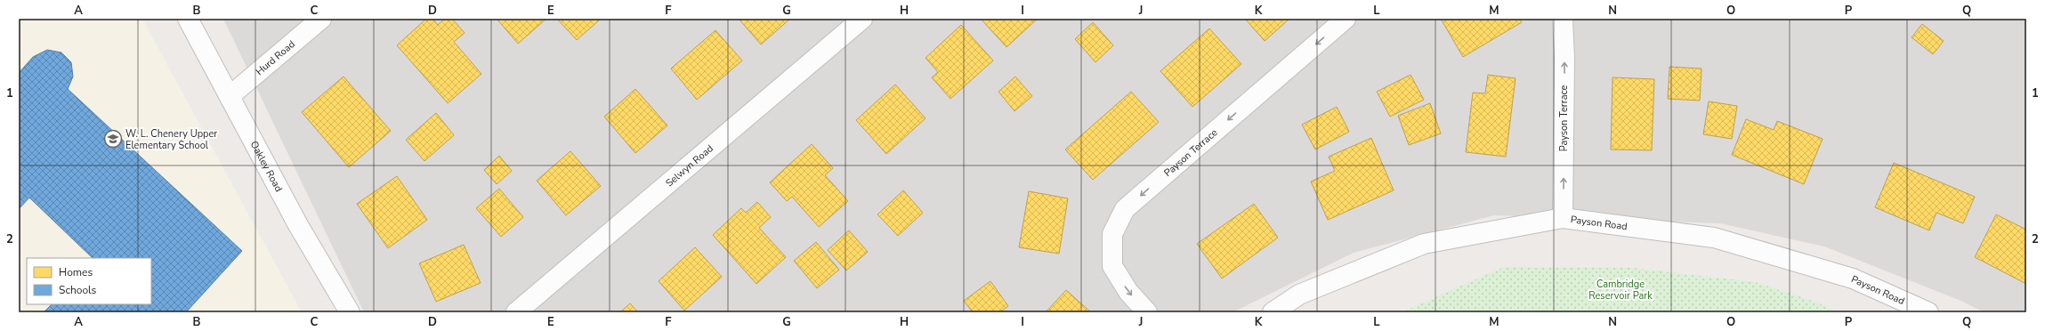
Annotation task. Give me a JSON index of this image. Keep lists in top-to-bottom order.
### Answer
{
  "streets": {
    "street": [
      "Hurd Road",
      "Payson Terrace",
      "Selwyn Road",
      "Oakley Road",
      "Payson Road"
    ]
  },
  "crossings": [
    ["Hurd Road", "Oakley Road"],
    ["Payson Terrace", "Payson Road"]
  ],
  "parks": ["Cambridge Reservoir Park"],
  "places": {
    "school or university": ["W. L. Chenery Upper Elementary School"]
  },
  "legend": ["Homes", "Schools"],
  "grid": {
    "columns": [
      "A",
      "B",
      "C",
      "D",
      "E",
      "F",
      "G",
      "H",
      "I",
      "J",
      "K",
      "L",
      "M",
      "N",
      "O",
      "P",
      "Q"
    ],
    "rows": ["1", "2"]
  }
}
